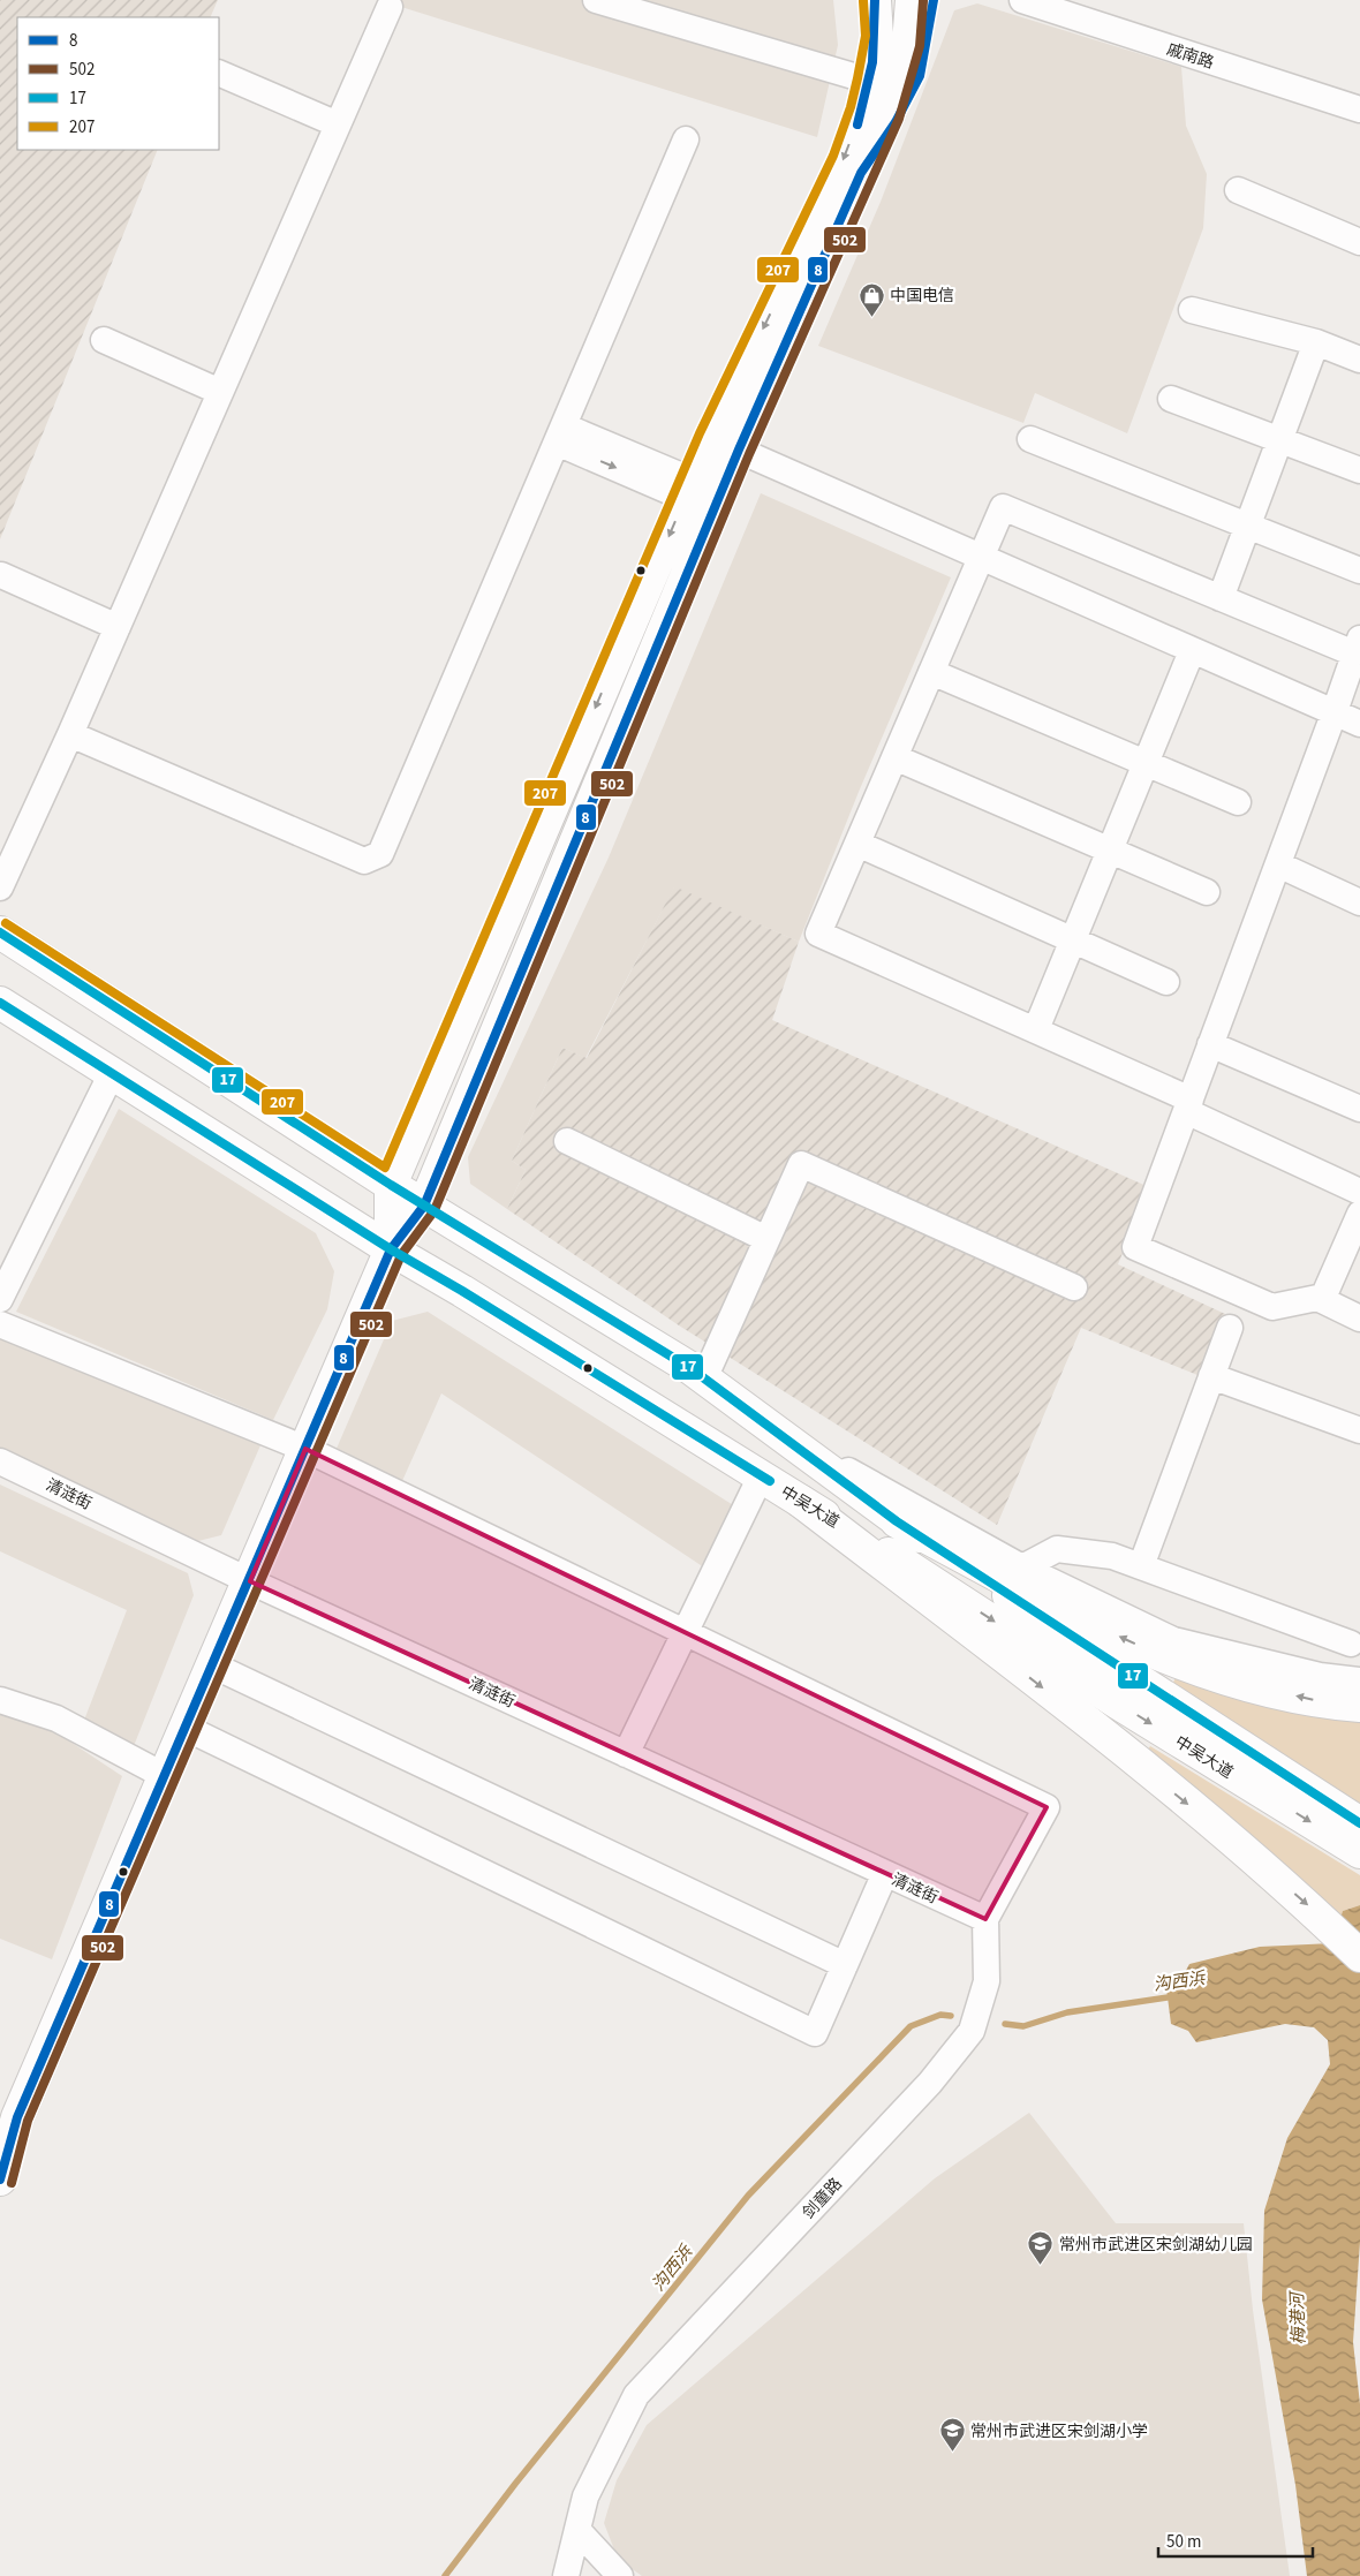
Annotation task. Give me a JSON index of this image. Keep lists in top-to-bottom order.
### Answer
{
  "streets": {
    "main road": ["中吴大道"],
    "street": ["戚南路", "清涟街", "剑童路"]
  },
  "crossings": [
    ["清涟街", "剑童路"]
  ],
  "water": ["沟西浜", "梅港河"],
  "places": {
    "shop": ["中国电信"],
    "school or university": ["常州市武进区宋剑湖幼儿园", "常州市武进区宋剑湖小学"]
  },
  "lines": [
    "transit line 8",
    "transit line 502",
    "transit line 207",
    "transit line 17"
  ],
  "legend": [
    "8",
    "502",
    "17",
    "207"
  ],
  "scale_bar": "50 m"
}
